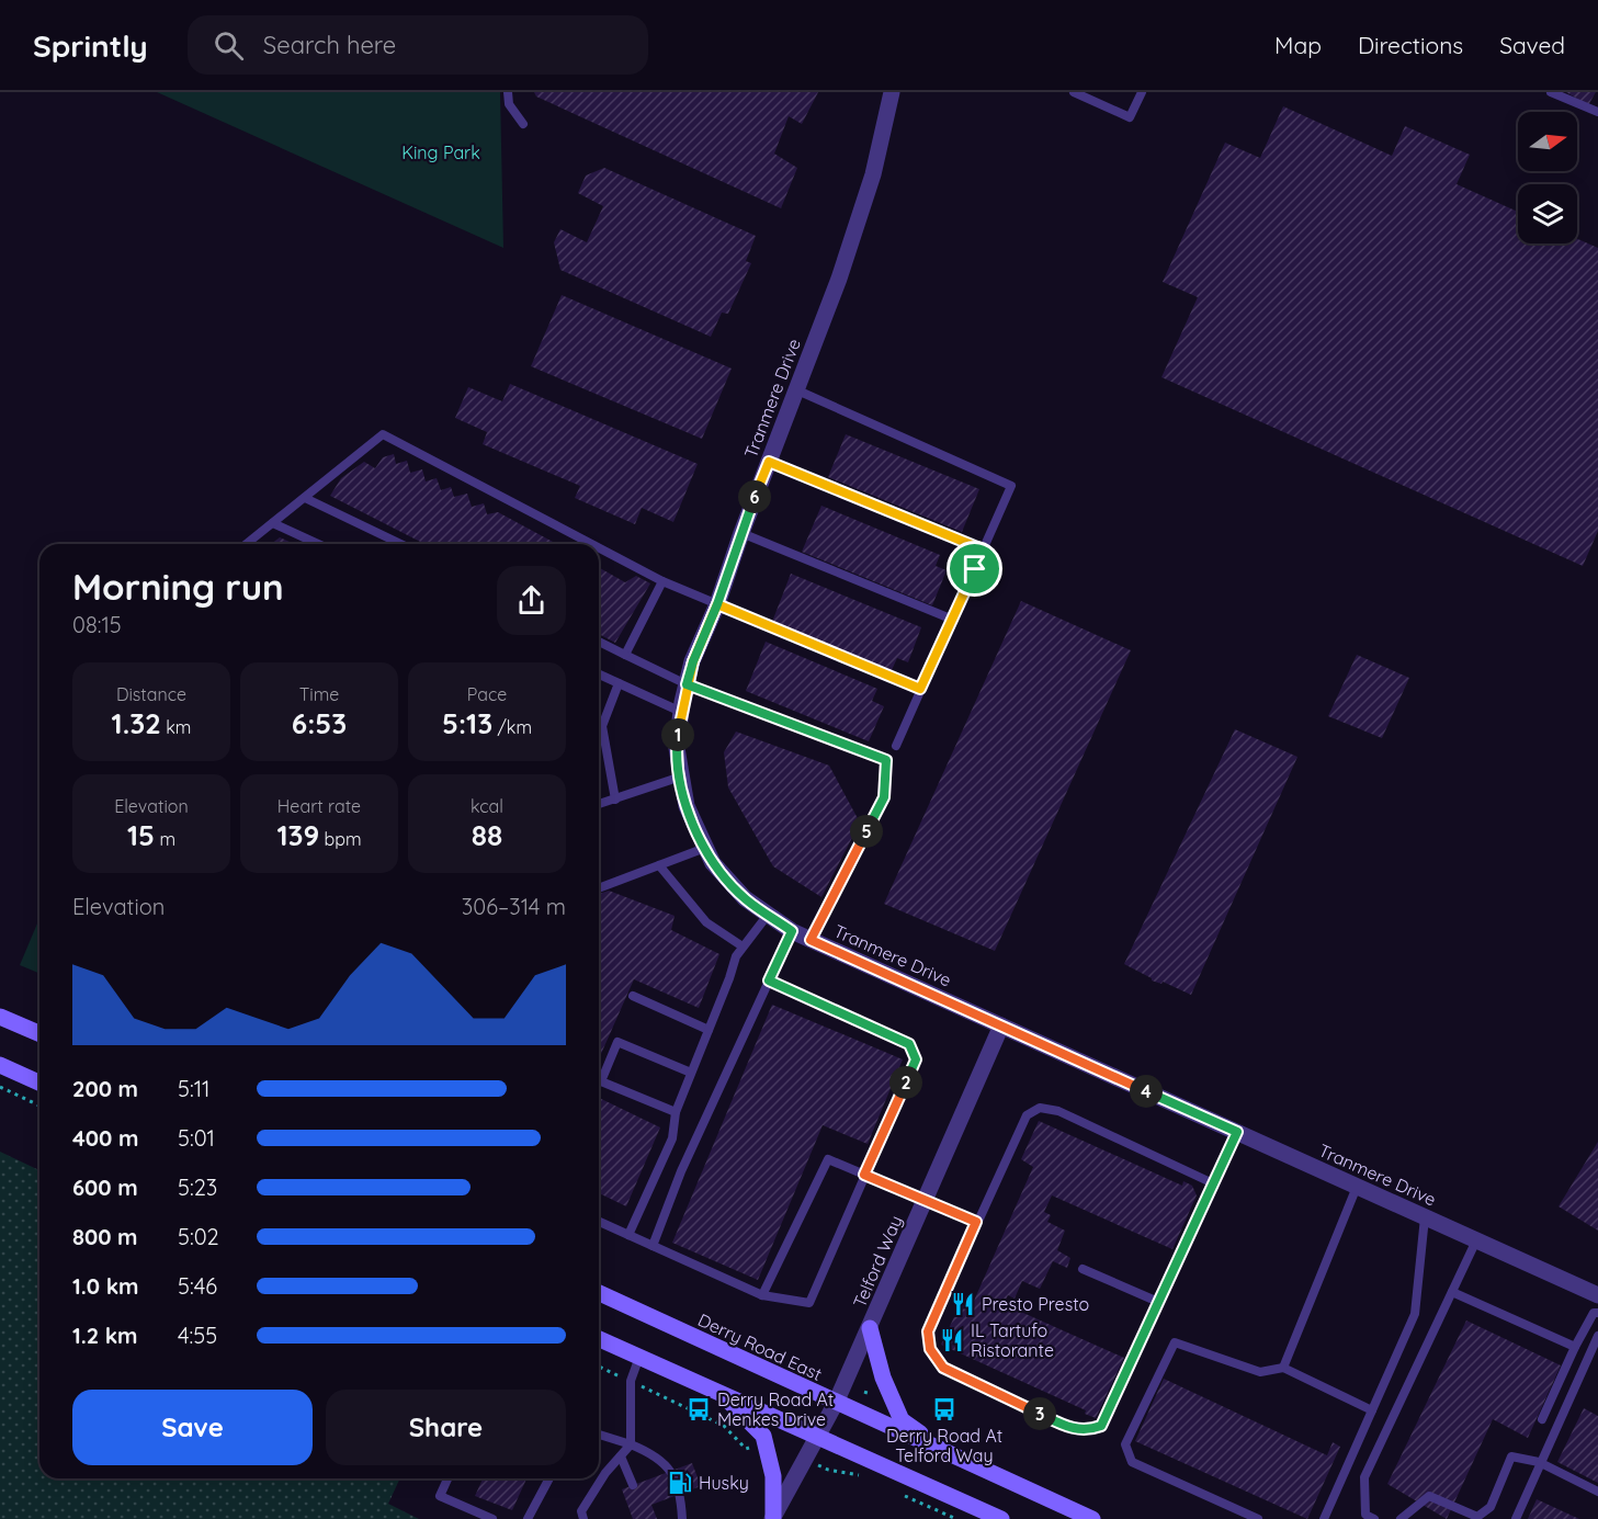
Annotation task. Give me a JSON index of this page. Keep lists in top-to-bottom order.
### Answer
{
  "streets": {
    "main road": ["Derry Road East"],
    "street": ["Tranmere Drive", "Telford Way"]
  },
  "crossings": [
    ["Tranmere Drive", "Telford Way"],
    ["Telford Way", "Derry Road East"]
  ],
  "parks": ["King Park"],
  "places": {
    "restaurant": ["Presto Presto", "IL Tartufo Ristorante"],
    "bus stop": ["Derry Road At Menkes Drive", "Derry Road At Telford Way"],
    "fuel station": ["Husky"]
  },
  "north": "right",
  "page": {
    "header": "Sprintly",
    "search": "Search here",
    "nav": ["Map", "Directions", "Saved"],
    "pins": [
      "6",
      "1",
      "5",
      "2",
      "4",
      "3"
    ],
    "heading": ["Morning run", "08:15"],
    "stats": [
      ["Distance", "1.32 km"],
      ["Time", "6:53"],
      ["Pace", "5:13 /km"],
      ["Elevation", "15 m"],
      ["Heart rate", "139 bpm"],
      ["kcal", "88"]
    ],
    "chart": ["Elevation", "306–314 m"],
    "list": [
      {
        "name": "200 m",
        "note": "5:11"
      },
      {
        "name": "400 m",
        "note": "5:01"
      },
      {
        "name": "600 m",
        "note": "5:23"
      },
      {
        "name": "800 m",
        "note": "5:02"
      },
      {
        "name": "1.0 km",
        "note": "5:46"
      },
      {
        "name": "1.2 km",
        "note": "4:55"
      }
    ],
    "buttons": ["Save", "Share"]
  }
}
